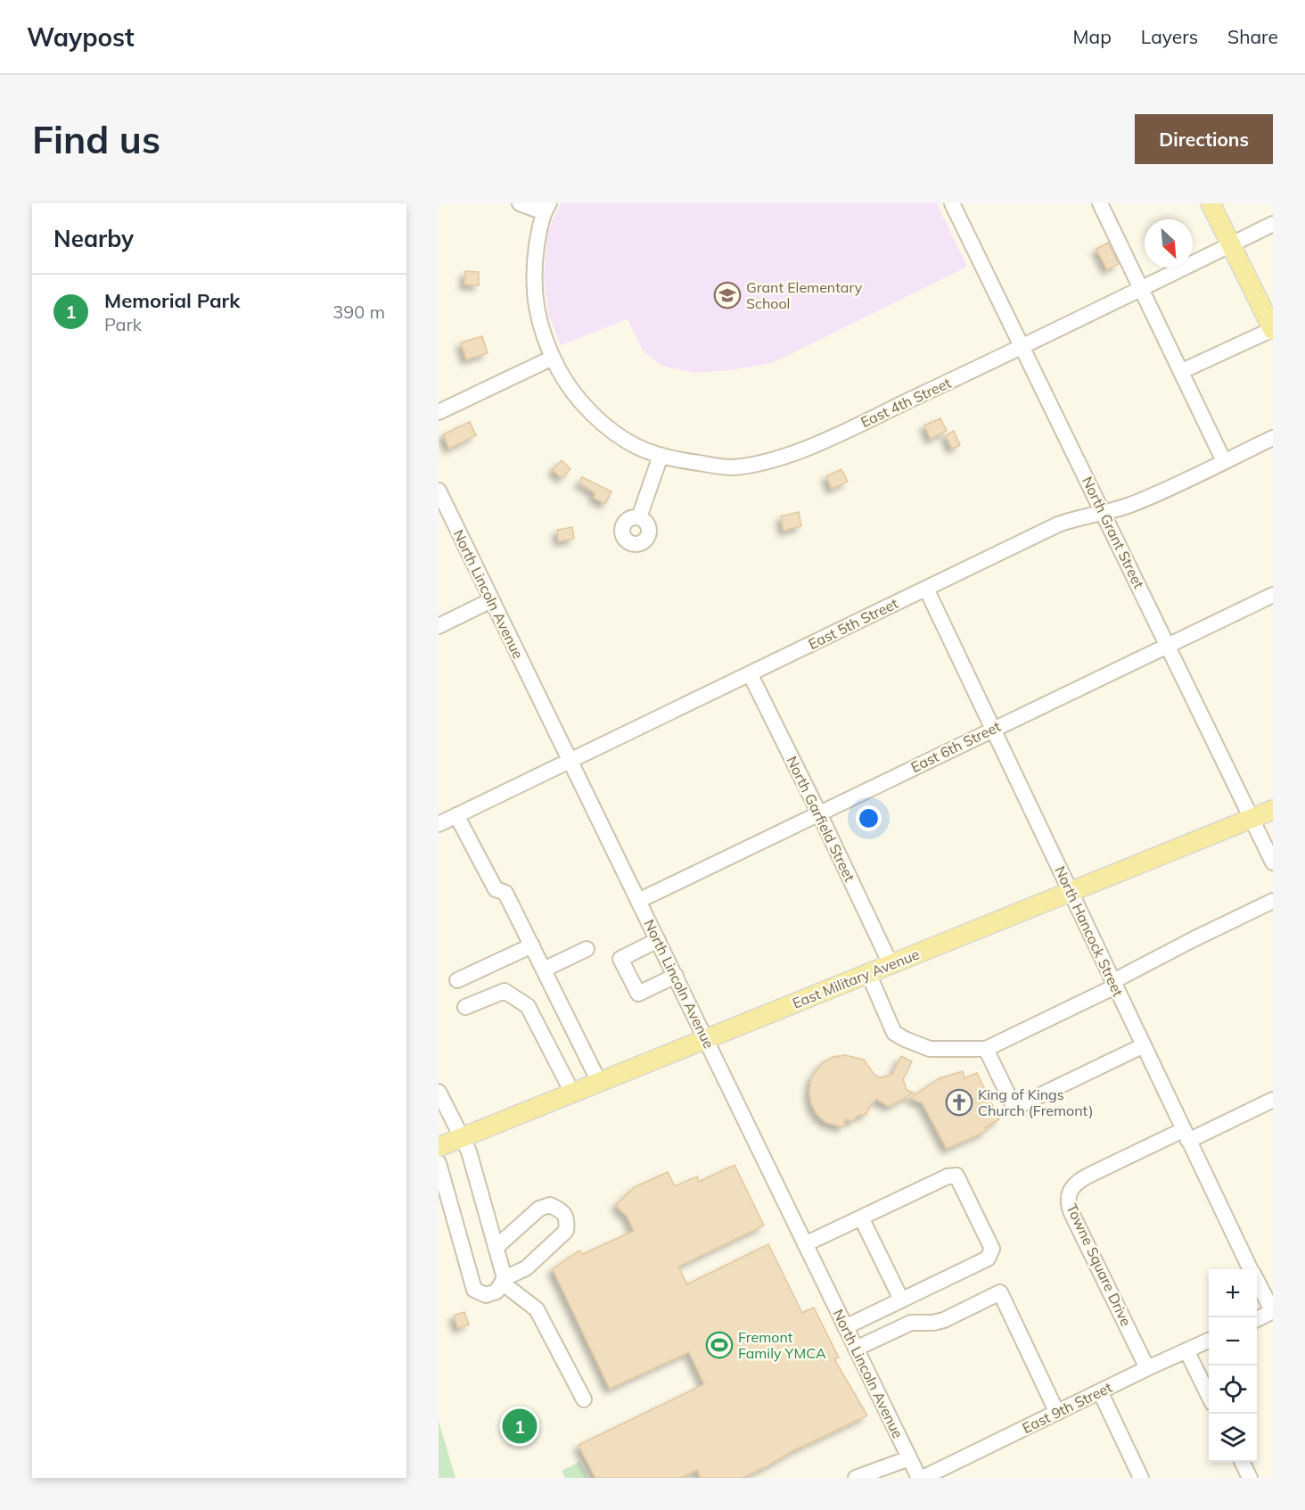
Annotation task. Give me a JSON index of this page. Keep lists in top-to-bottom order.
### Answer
{
  "streets": {
    "main road": ["East Military Avenue"],
    "street": [
      "East 4th Street",
      "North Grant Street",
      "North Lincoln Avenue",
      "East 5th Street",
      "East 6th Street",
      "North Garfield Street",
      "North Hancock Street",
      "Towne Square Drive",
      "East 9th Street"
    ]
  },
  "crossings": [
    ["East 4th Street", "North Grant Street"],
    ["North Grant Street", "East 5th Street"],
    ["North Grant Street", "East 6th Street"],
    ["North Grant Street", "East Military Avenue"],
    ["North Lincoln Avenue", "East 5th Street"],
    ["North Lincoln Avenue", "East 6th Street"],
    ["North Lincoln Avenue", "East Military Avenue"],
    ["North Lincoln Avenue", "East 9th Street"],
    ["East 5th Street", "North Garfield Street"],
    ["East 5th Street", "North Hancock Street"],
    ["East 6th Street", "North Garfield Street"],
    ["East 6th Street", "North Hancock Street"],
    ["North Garfield Street", "East Military Avenue"],
    ["North Hancock Street", "East Military Avenue"],
    ["North Hancock Street", "Towne Square Drive"],
    ["Towne Square Drive", "East 9th Street"]
  ],
  "places": {
    "school or university": ["Grant Elementary School"],
    "church": ["King of Kings Church (Fremont)"],
    "sports": ["Fremont Family YMCA"]
  },
  "north": "bottom right",
  "page": {
    "header": "Waypost",
    "nav": ["Map", "Layers", "Share"],
    "buttons": "Directions",
    "title": "Find us",
    "heading": "Nearby",
    "list": [
      {
        "mark": "1",
        "name": "Memorial Park",
        "note": "Park",
        "value": "390 m"
      }
    ],
    "map_buttons": ["+", "−"],
    "pins": "1"
  }
}
